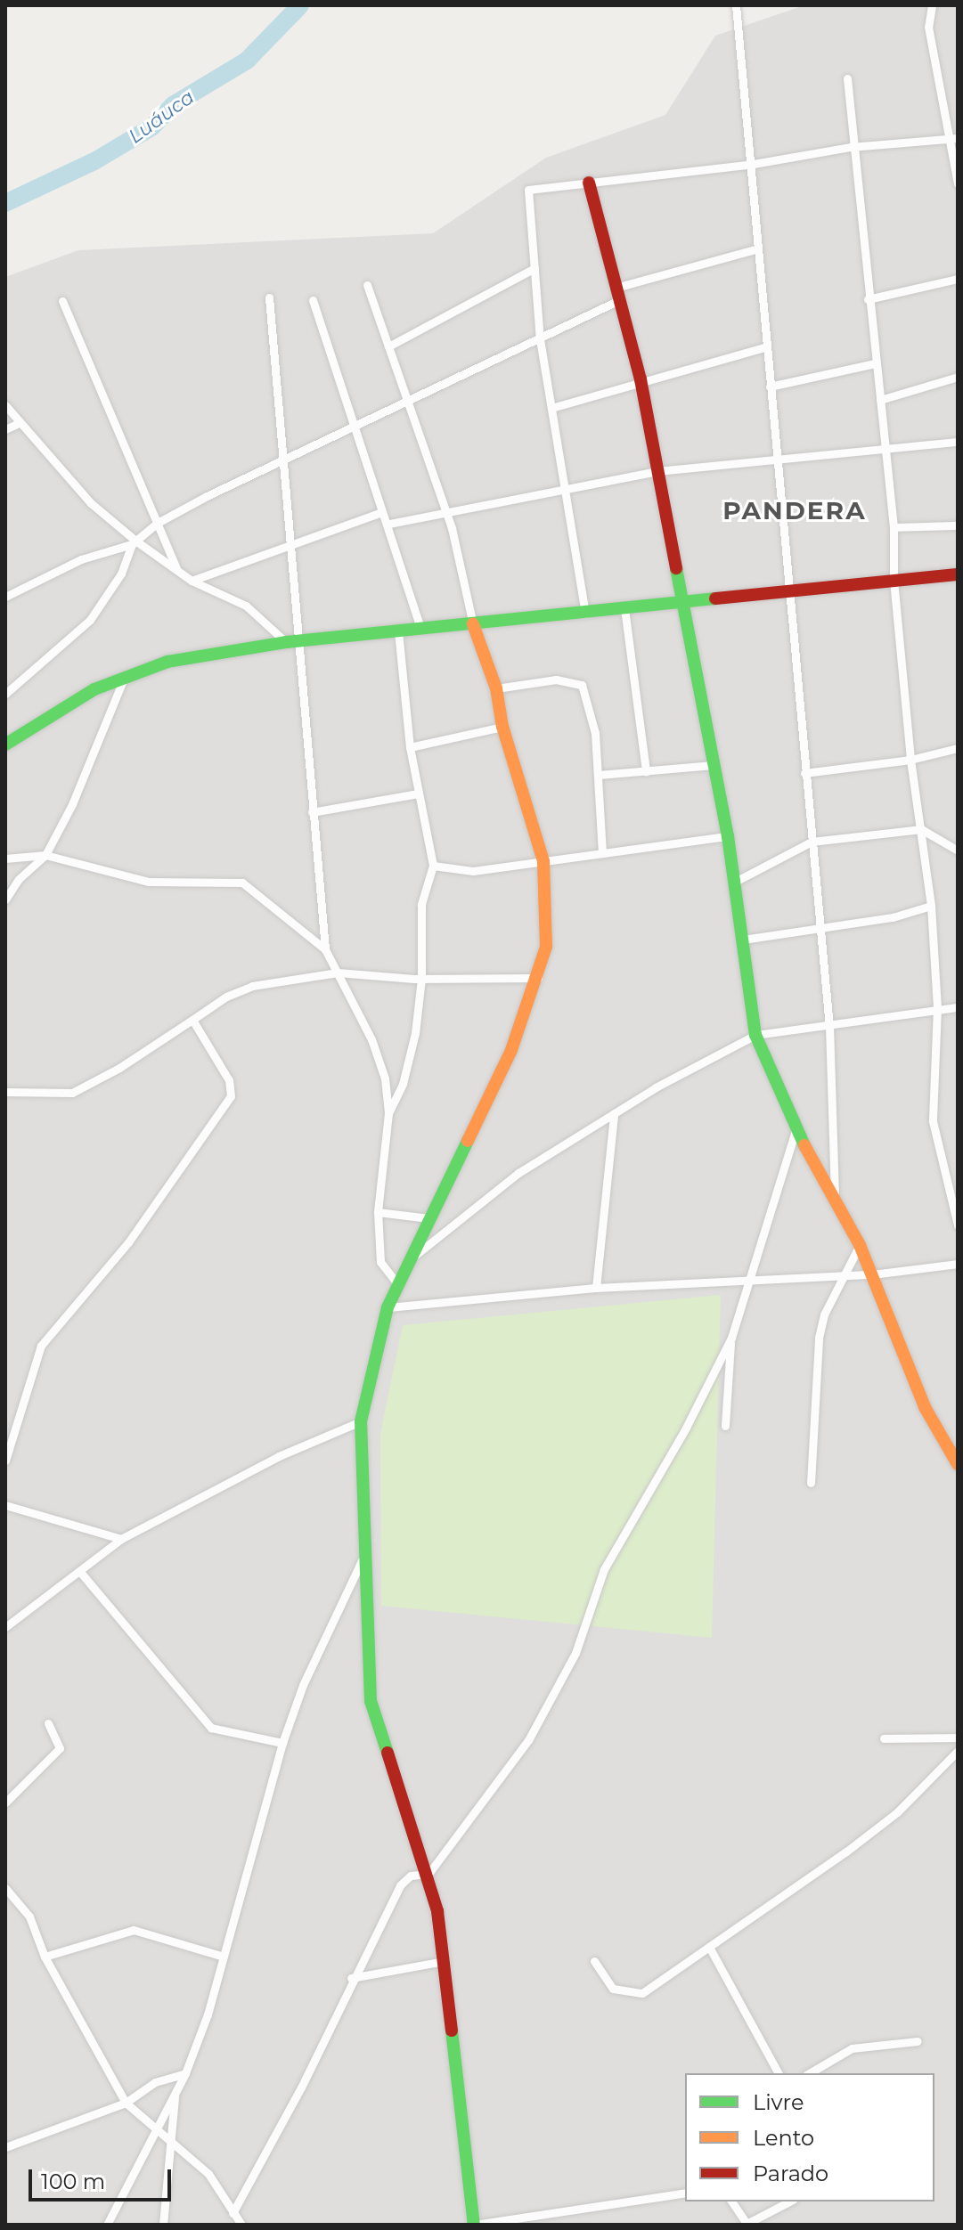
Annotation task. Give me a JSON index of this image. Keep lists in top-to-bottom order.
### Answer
{
  "districts": ["PANDERA"],
  "water": ["Luáuca"],
  "legend": ["Livre", "Lento", "Parado"],
  "scale_bar": "100 m"
}
